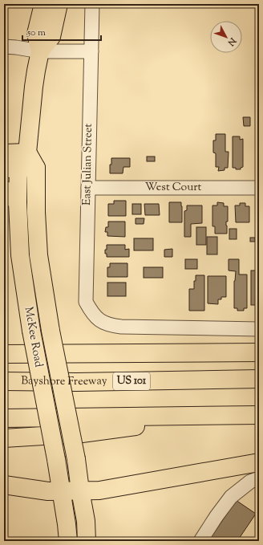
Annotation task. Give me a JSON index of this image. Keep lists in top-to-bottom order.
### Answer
{
  "streets": {
    "main road": ["McKee Road", "Bayshore Freeway", "US 101"],
    "street": ["East Julian Street", "West Court"]
  },
  "crossings": [
    ["East Julian Street", "West Court"]
  ],
  "scale_bar": "50 m",
  "north": "bottom right"
}
